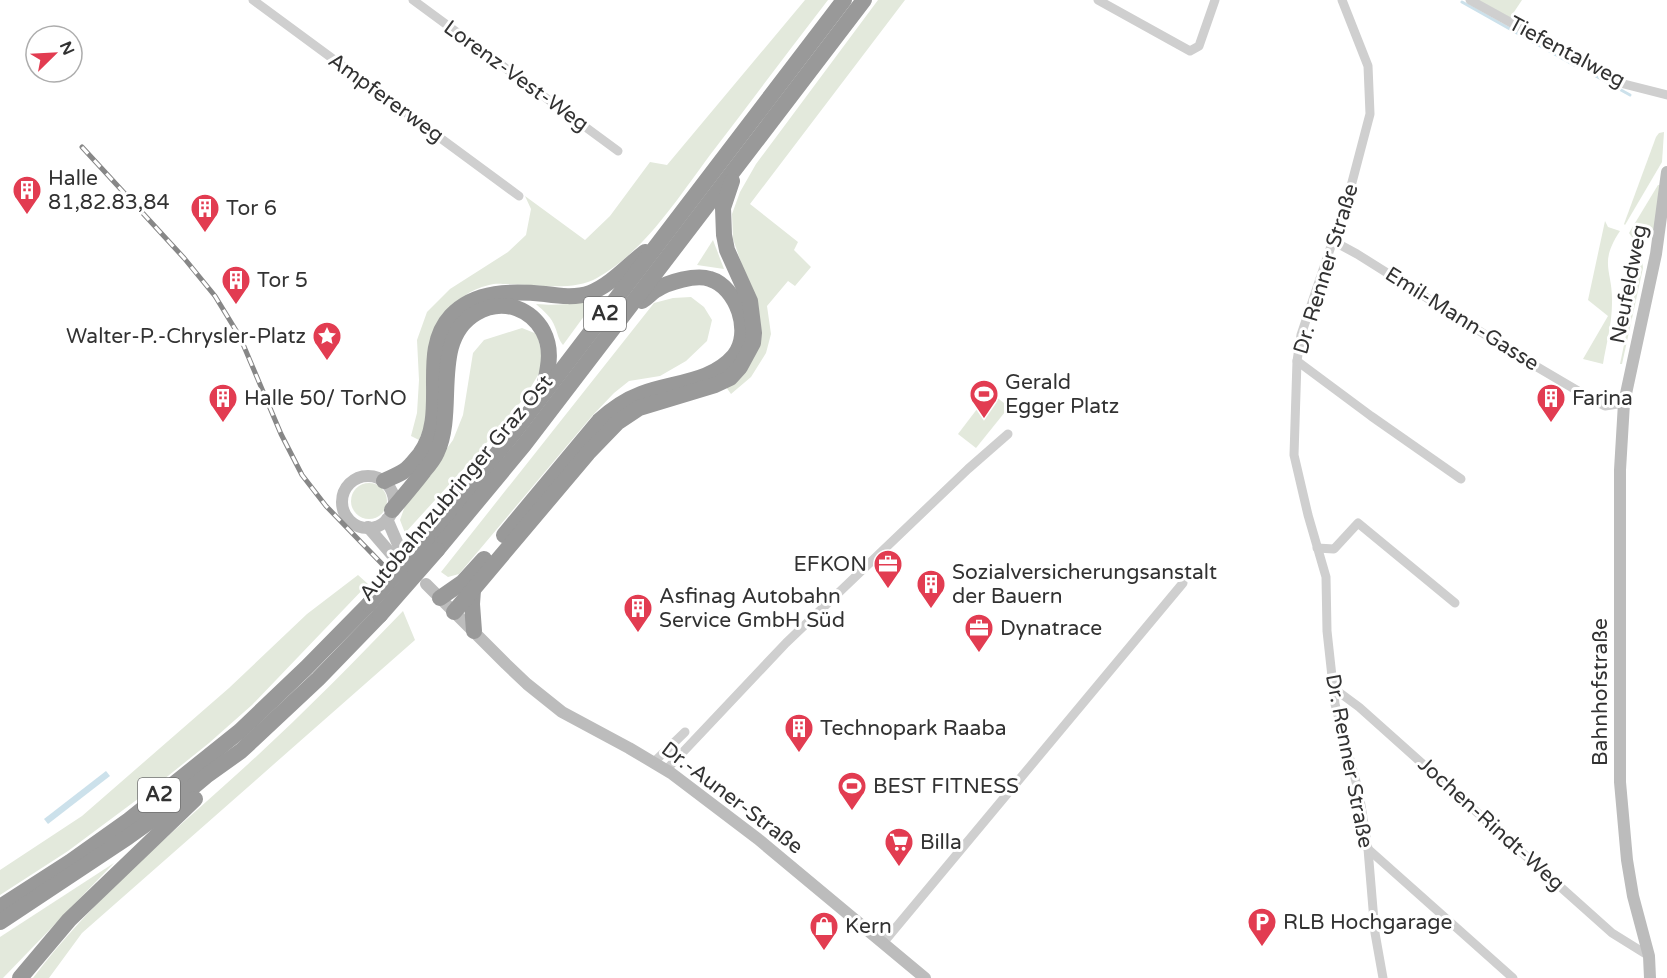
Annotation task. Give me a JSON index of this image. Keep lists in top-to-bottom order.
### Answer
{
  "streets": {
    "highway": ["A2", "Autobahnzubringer Graz Ost"],
    "main road": ["Neufeldweg", "Bahnhofstraße", "Dr.-Auner-Straße"],
    "street": [
      "Tiefentalweg",
      "Lorenz-Vest-Weg",
      "Ampfererweg",
      "Dr. Renner Straße",
      "Emil-Mann-Gasse",
      "Jochen-Rindt-Weg"
    ]
  },
  "crossings": [
    ["Dr. Renner Straße", "Emil-Mann-Gasse"],
    ["Dr. Renner Straße", "Jochen-Rindt-Weg"],
    ["Neufeldweg", "Emil-Mann-Gasse"],
    ["Neufeldweg", "Bahnhofstraße"],
    ["Emil-Mann-Gasse", "Bahnhofstraße"],
    ["Bahnhofstraße", "Jochen-Rindt-Weg"]
  ],
  "places": {
    "building": [
      "Halle 81,82.83,84",
      "Tor 6",
      "Tor 5",
      "Halle 50/ TorNO",
      "Farina",
      "Sozialversicherungsanstalt der Bauern",
      "Asfinag Autobahn Service GmbH Süd",
      "Technopark Raaba"
    ],
    "place": ["Walter-P.-Chrysler-Platz"],
    "sports": ["Gerald Egger Platz", "BEST FITNESS"],
    "office": ["EFKON", "Dynatrace"],
    "supermarket": ["Billa"],
    "parking": ["RLB Hochgarage"],
    "shop": ["Kern"]
  },
  "north": "top right"
}
